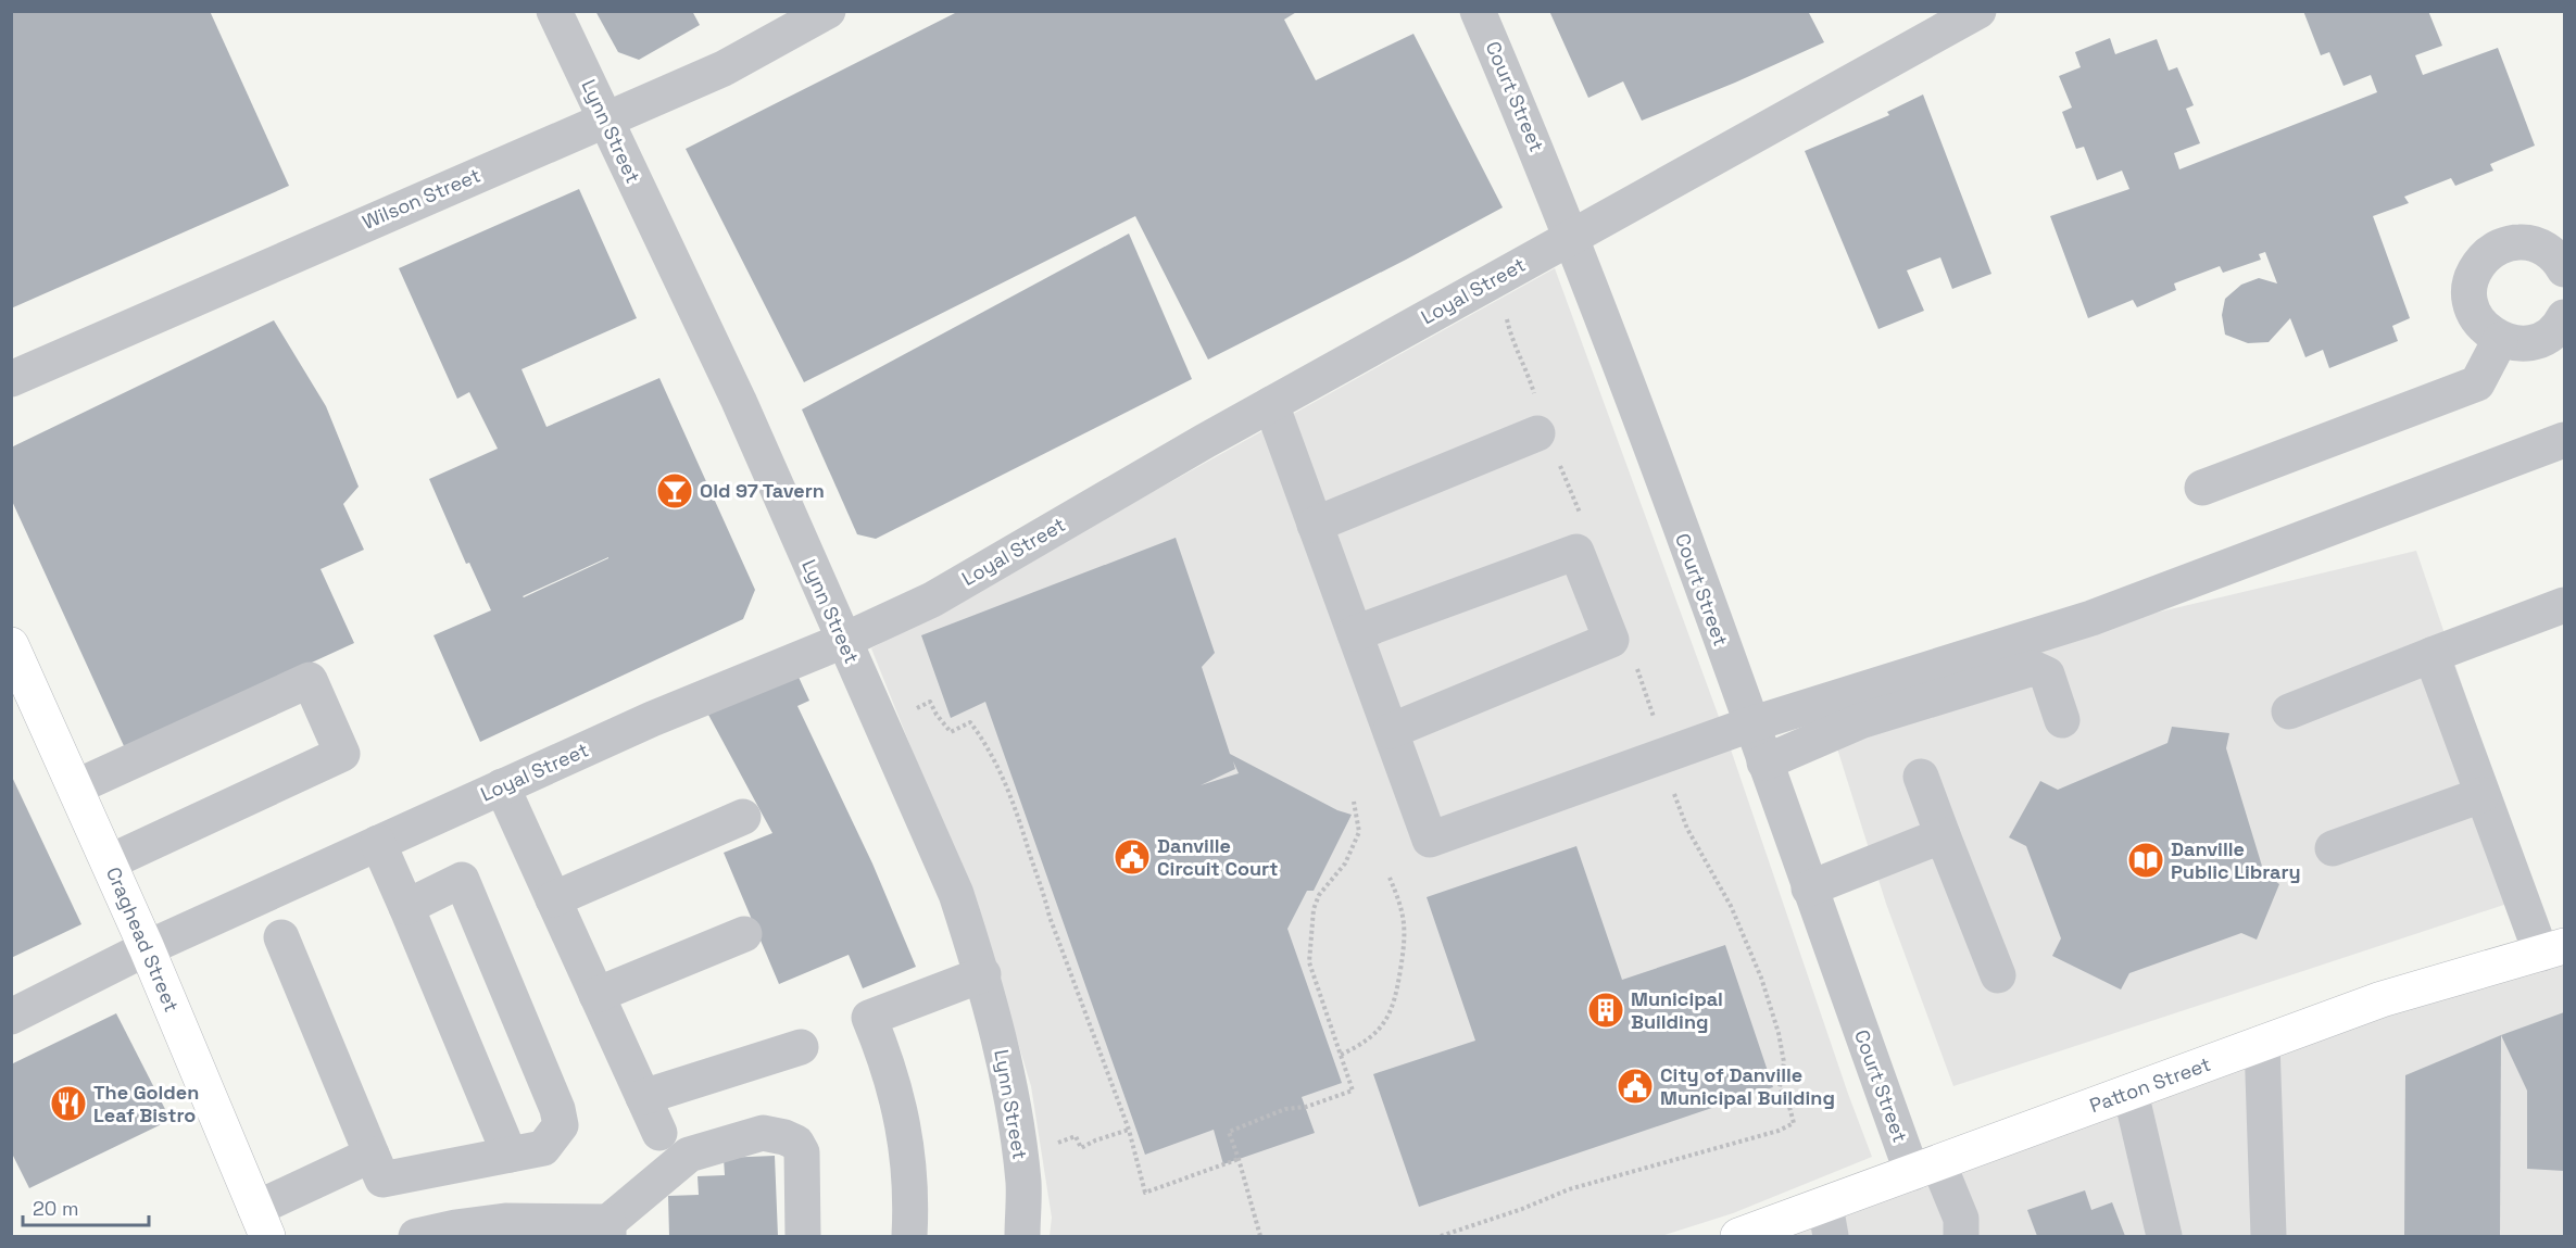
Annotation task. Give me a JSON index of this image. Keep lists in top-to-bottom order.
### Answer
{
  "streets": {
    "main road": ["Craghead Street", "Patton Street"],
    "street": [
      "Court Street",
      "Lynn Street",
      "Wilson Street",
      "Loyal Street"
    ]
  },
  "crossings": [
    ["Court Street", "Loyal Street"],
    ["Court Street", "Patton Street"],
    ["Lynn Street", "Wilson Street"],
    ["Lynn Street", "Loyal Street"],
    ["Loyal Street", "Craghead Street"]
  ],
  "places": {
    "bar": ["Old 97 Tavern"],
    "public building": ["Danville Circuit Court", "City of Danville Municipal Building"],
    "library": ["Danville Public Library"],
    "building": ["Municipal Building"],
    "restaurant": ["The Golden Leaf Bistro"]
  },
  "scale_bar": "20 m"
}
